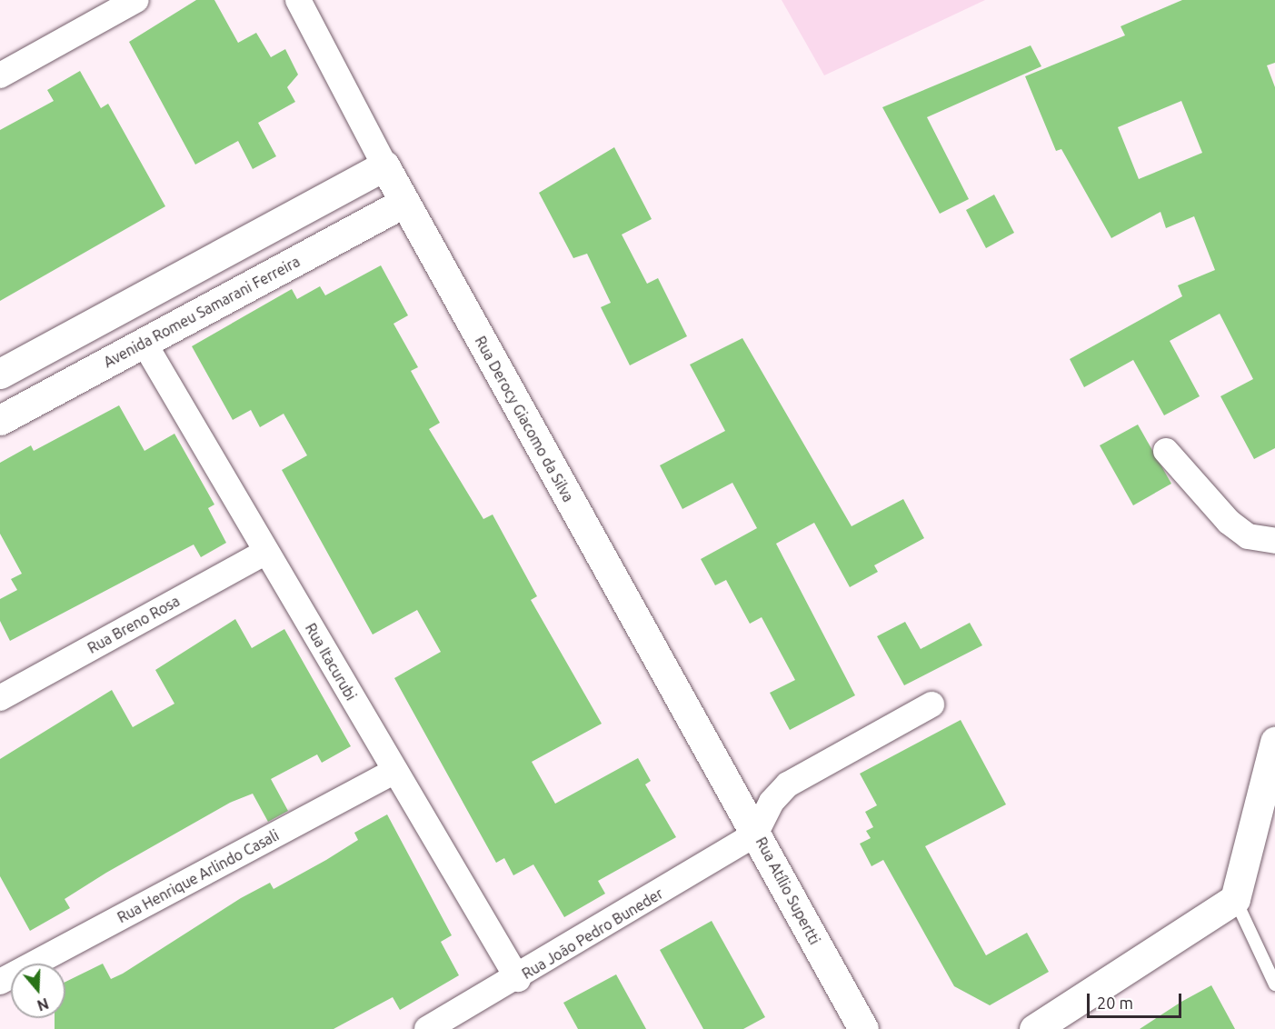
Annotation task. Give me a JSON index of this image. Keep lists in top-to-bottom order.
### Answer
{
  "streets": {
    "street": [
      "Avenida Romeu Samarani Ferreira",
      "Rua Derocy Giacomo da Silva",
      "Rua Breno Rosa",
      "Rua Itacurubi",
      "Rua Henrique Arlindo Casali",
      "Rua Atílio Supertti",
      "Rua João Pedro Buneder"
    ]
  },
  "crossings": [
    ["Avenida Romeu Samarani Ferreira", "Rua Derocy Giacomo da Silva"],
    ["Avenida Romeu Samarani Ferreira", "Rua Itacurubi"],
    ["Rua Derocy Giacomo da Silva", "Rua Atílio Supertti"],
    ["Rua Derocy Giacomo da Silva", "Rua João Pedro Buneder"],
    ["Rua Breno Rosa", "Rua Itacurubi"],
    ["Rua Itacurubi", "Rua Henrique Arlindo Casali"],
    ["Rua Itacurubi", "Rua João Pedro Buneder"],
    ["Rua Atílio Supertti", "Rua João Pedro Buneder"]
  ],
  "scale_bar": "20 m",
  "north": "bottom"
}
